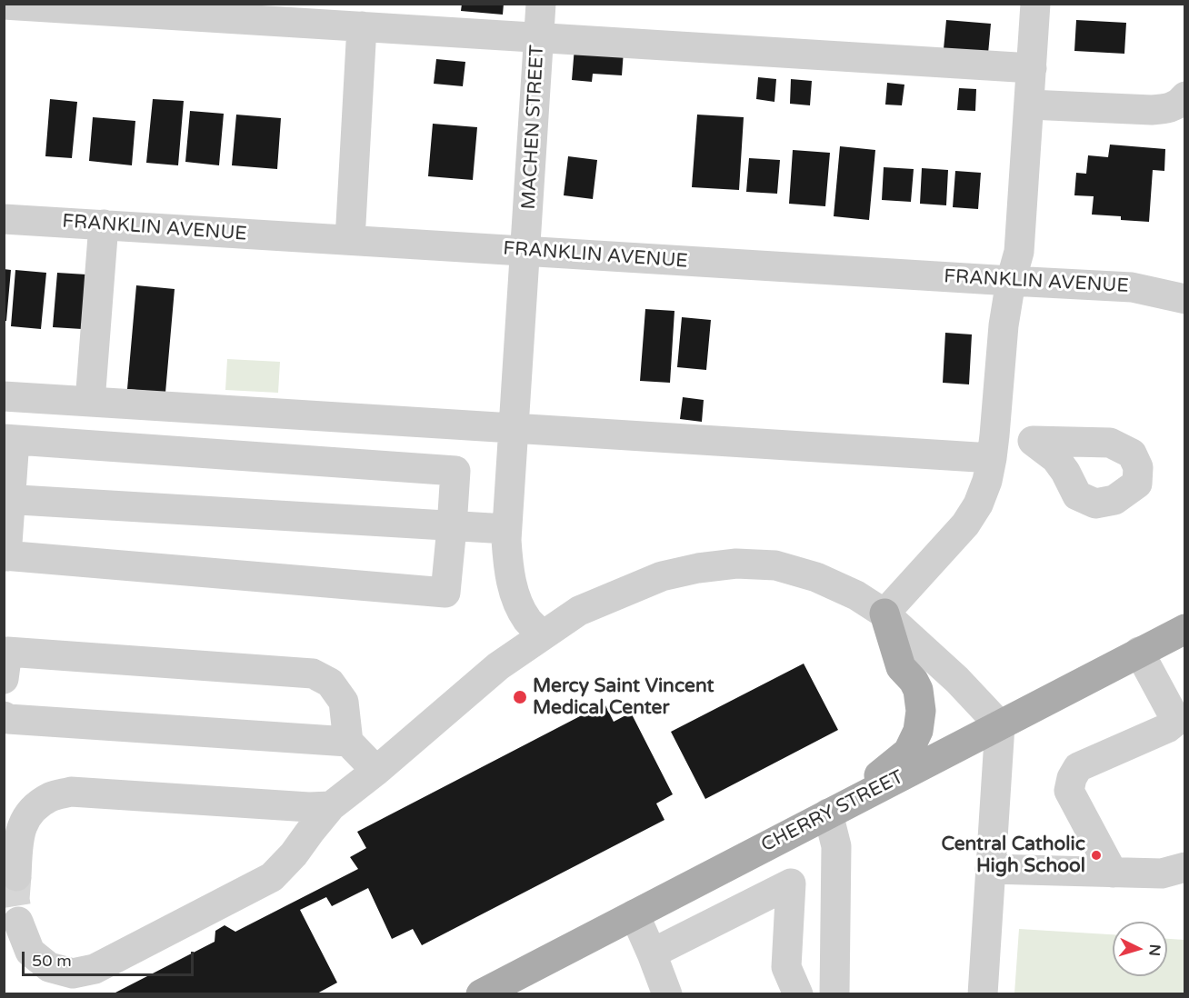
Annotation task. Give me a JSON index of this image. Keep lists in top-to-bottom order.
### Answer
{
  "streets": {
    "main road": ["CHERRY STREET"],
    "street": ["MACHEN STREET", "FRANKLIN AVENUE"]
  },
  "crossings": [
    ["MACHEN STREET", "FRANKLIN AVENUE"]
  ],
  "places": ["Mercy Saint Vincent Medical Center", "Central Catholic High School"],
  "scale_bar": "50 m",
  "north": "right"
}
